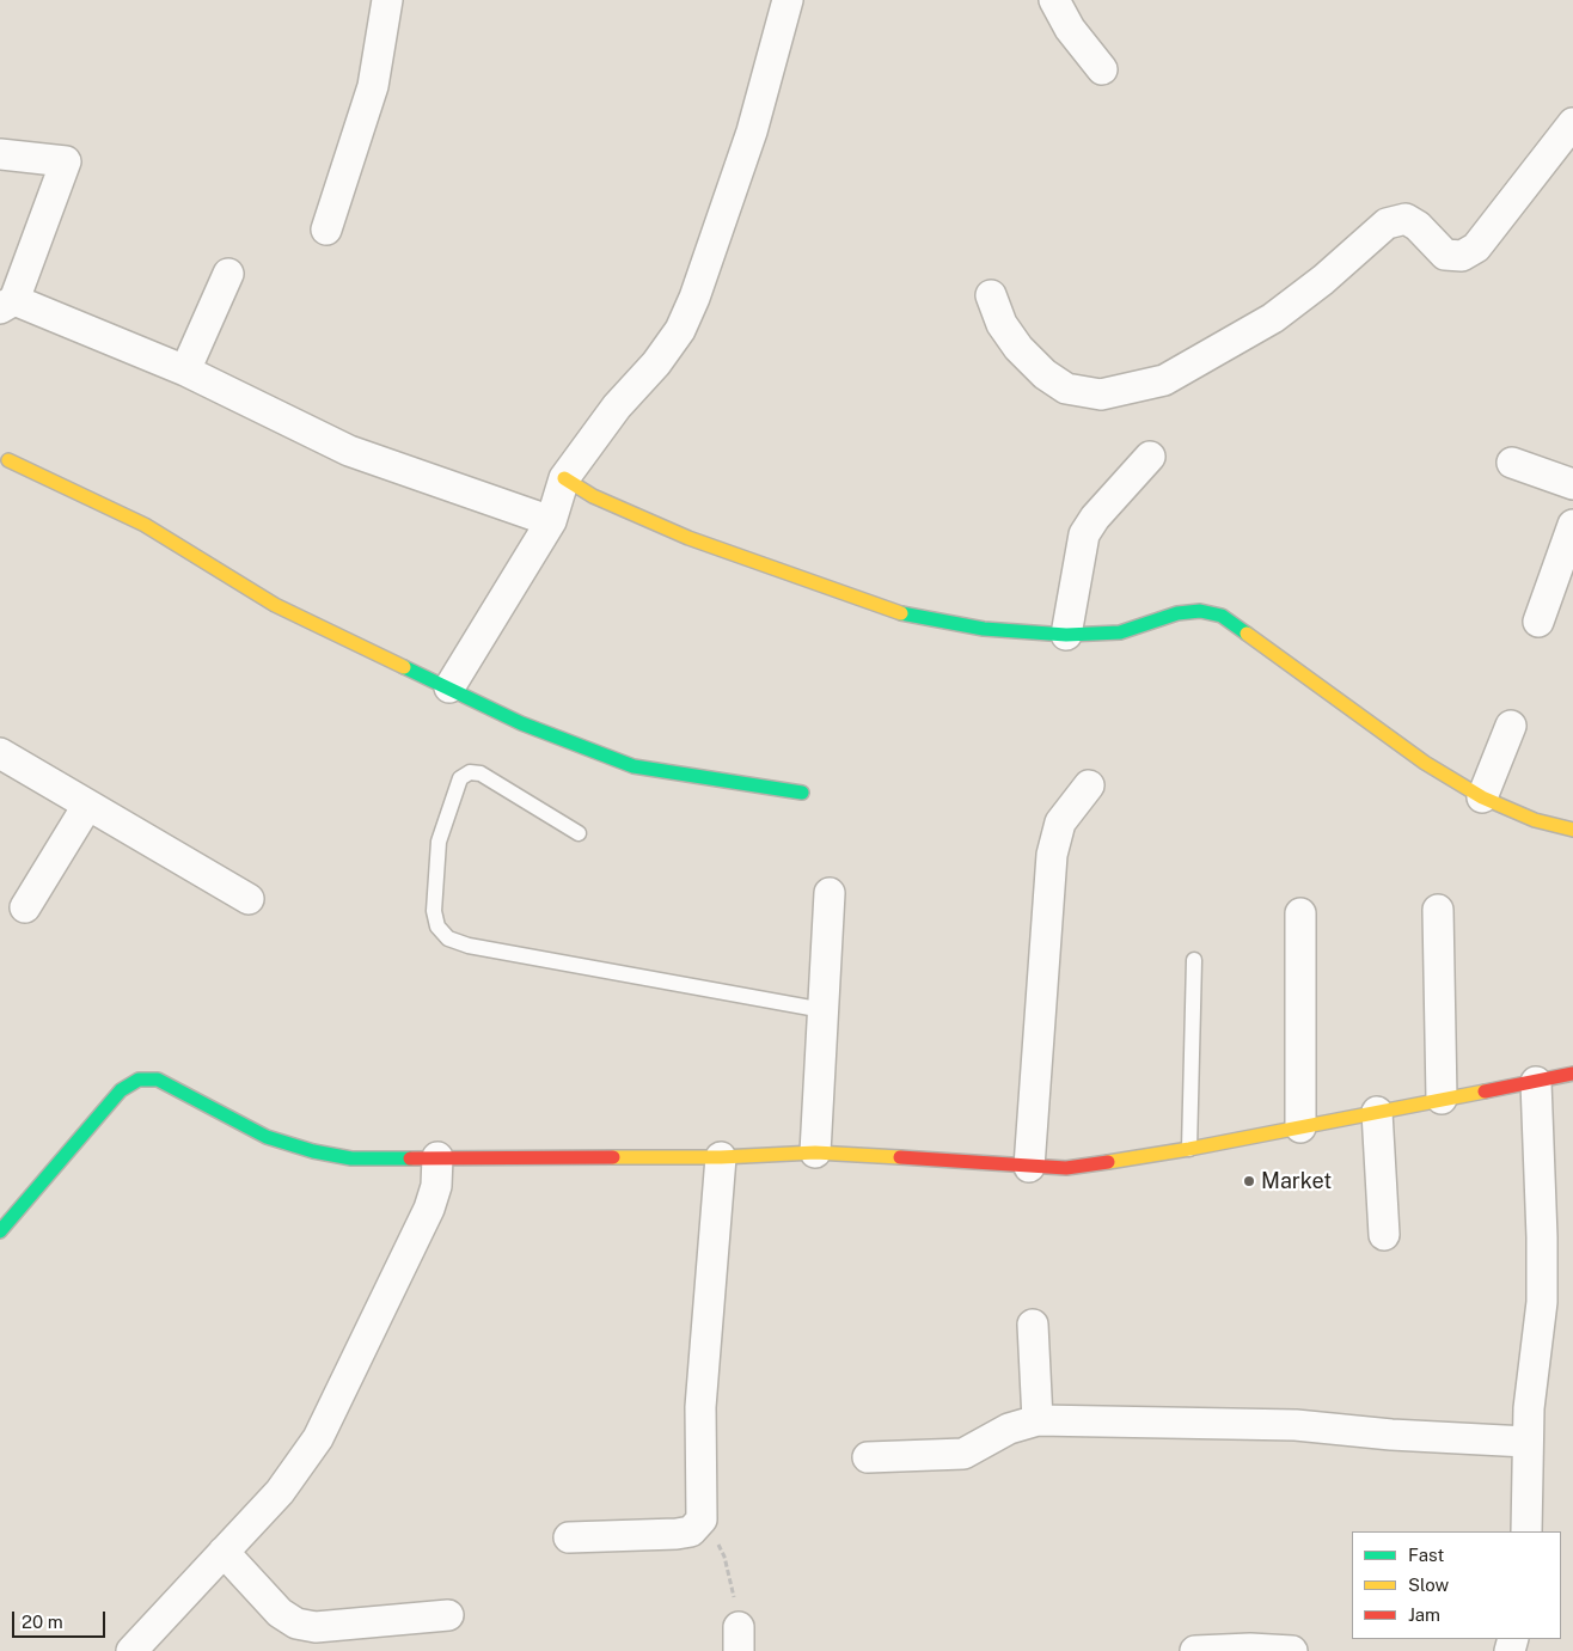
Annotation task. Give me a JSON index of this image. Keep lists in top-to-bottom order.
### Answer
{
  "places": ["Market"],
  "legend": ["Fast", "Slow", "Jam"],
  "scale_bar": "20 m"
}
